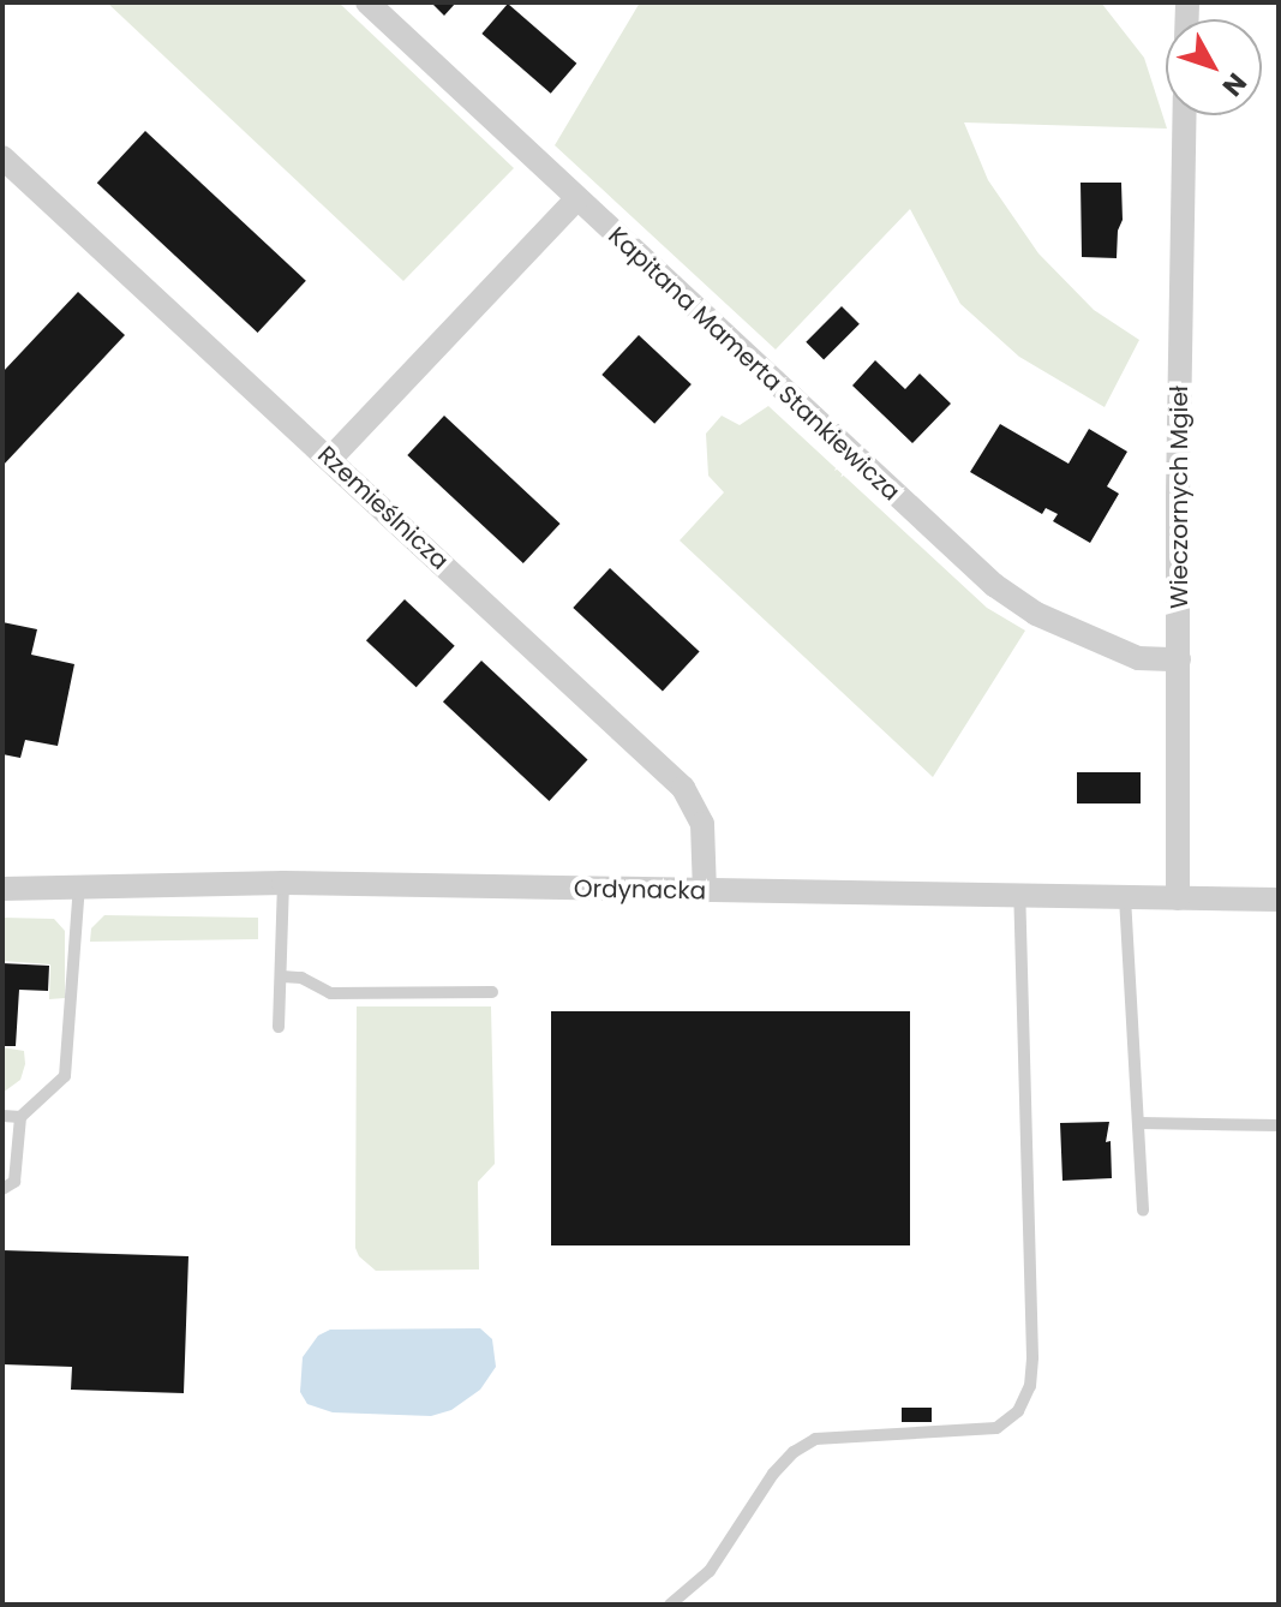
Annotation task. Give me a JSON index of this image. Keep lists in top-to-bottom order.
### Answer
{
  "streets": {
    "street": [
      "Kapitana Mamerta Stankiewicza",
      "Wieczornych Mgieł",
      "Rzemieślnicza",
      "Ordynacka"
    ]
  },
  "crossings": [
    ["Kapitana Mamerta Stankiewicza", "Wieczornych Mgieł"],
    ["Wieczornych Mgieł", "Ordynacka"],
    ["Rzemieślnicza", "Ordynacka"]
  ],
  "north": "bottom right"
}
